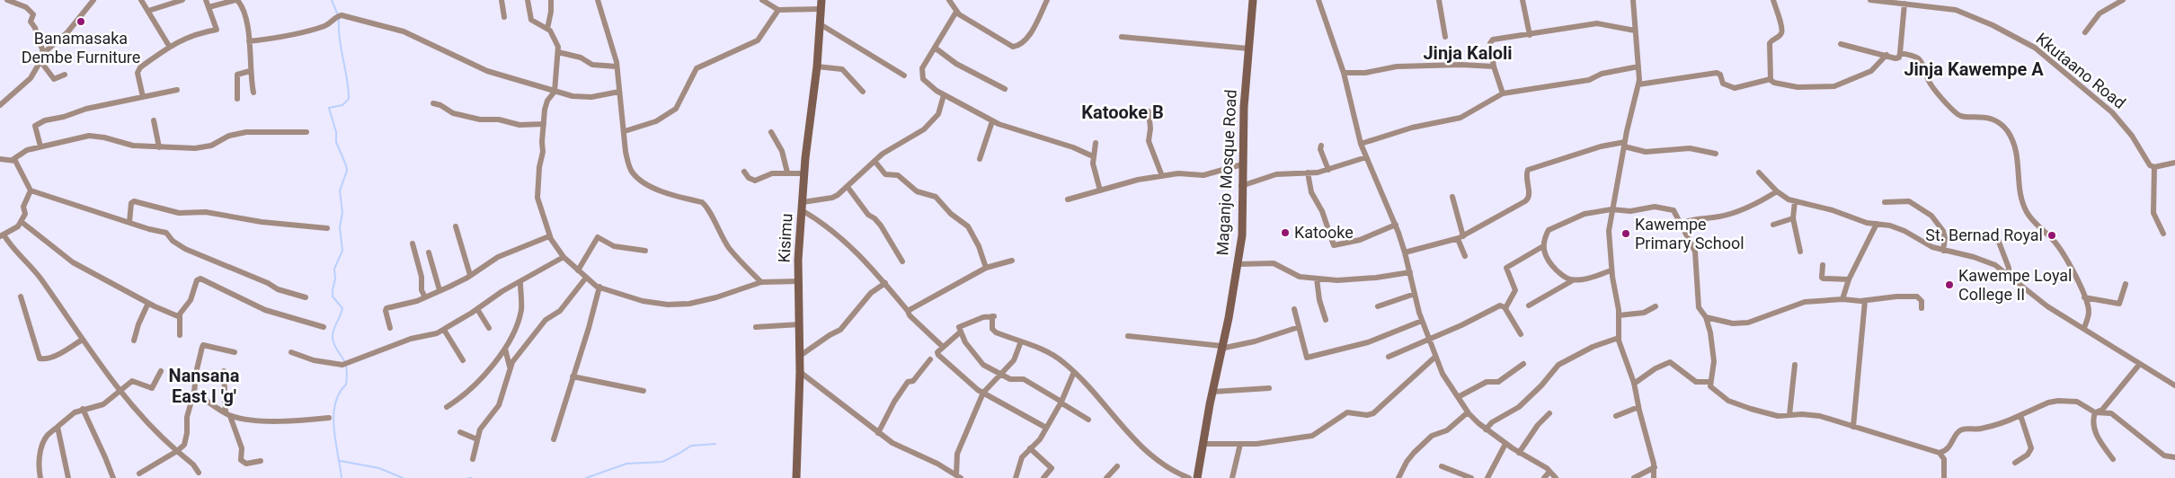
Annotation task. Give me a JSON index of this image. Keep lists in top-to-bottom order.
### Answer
{
  "streets": {
    "street": ["Kkutaano Road", "Maganjo Mosque Road", "Kisimu"]
  },
  "districts": [
    "Jinja Kaloli",
    "Jinja Kawempe A",
    "Katooke B",
    "Nansana East I 'g'"
  ],
  "places": [
    "Banamasaka Dembe Furniture",
    "Katooke",
    "Kawempe Primary School",
    "St. Bernad Royal",
    "Kawempe Loyal College II"
  ]
}
